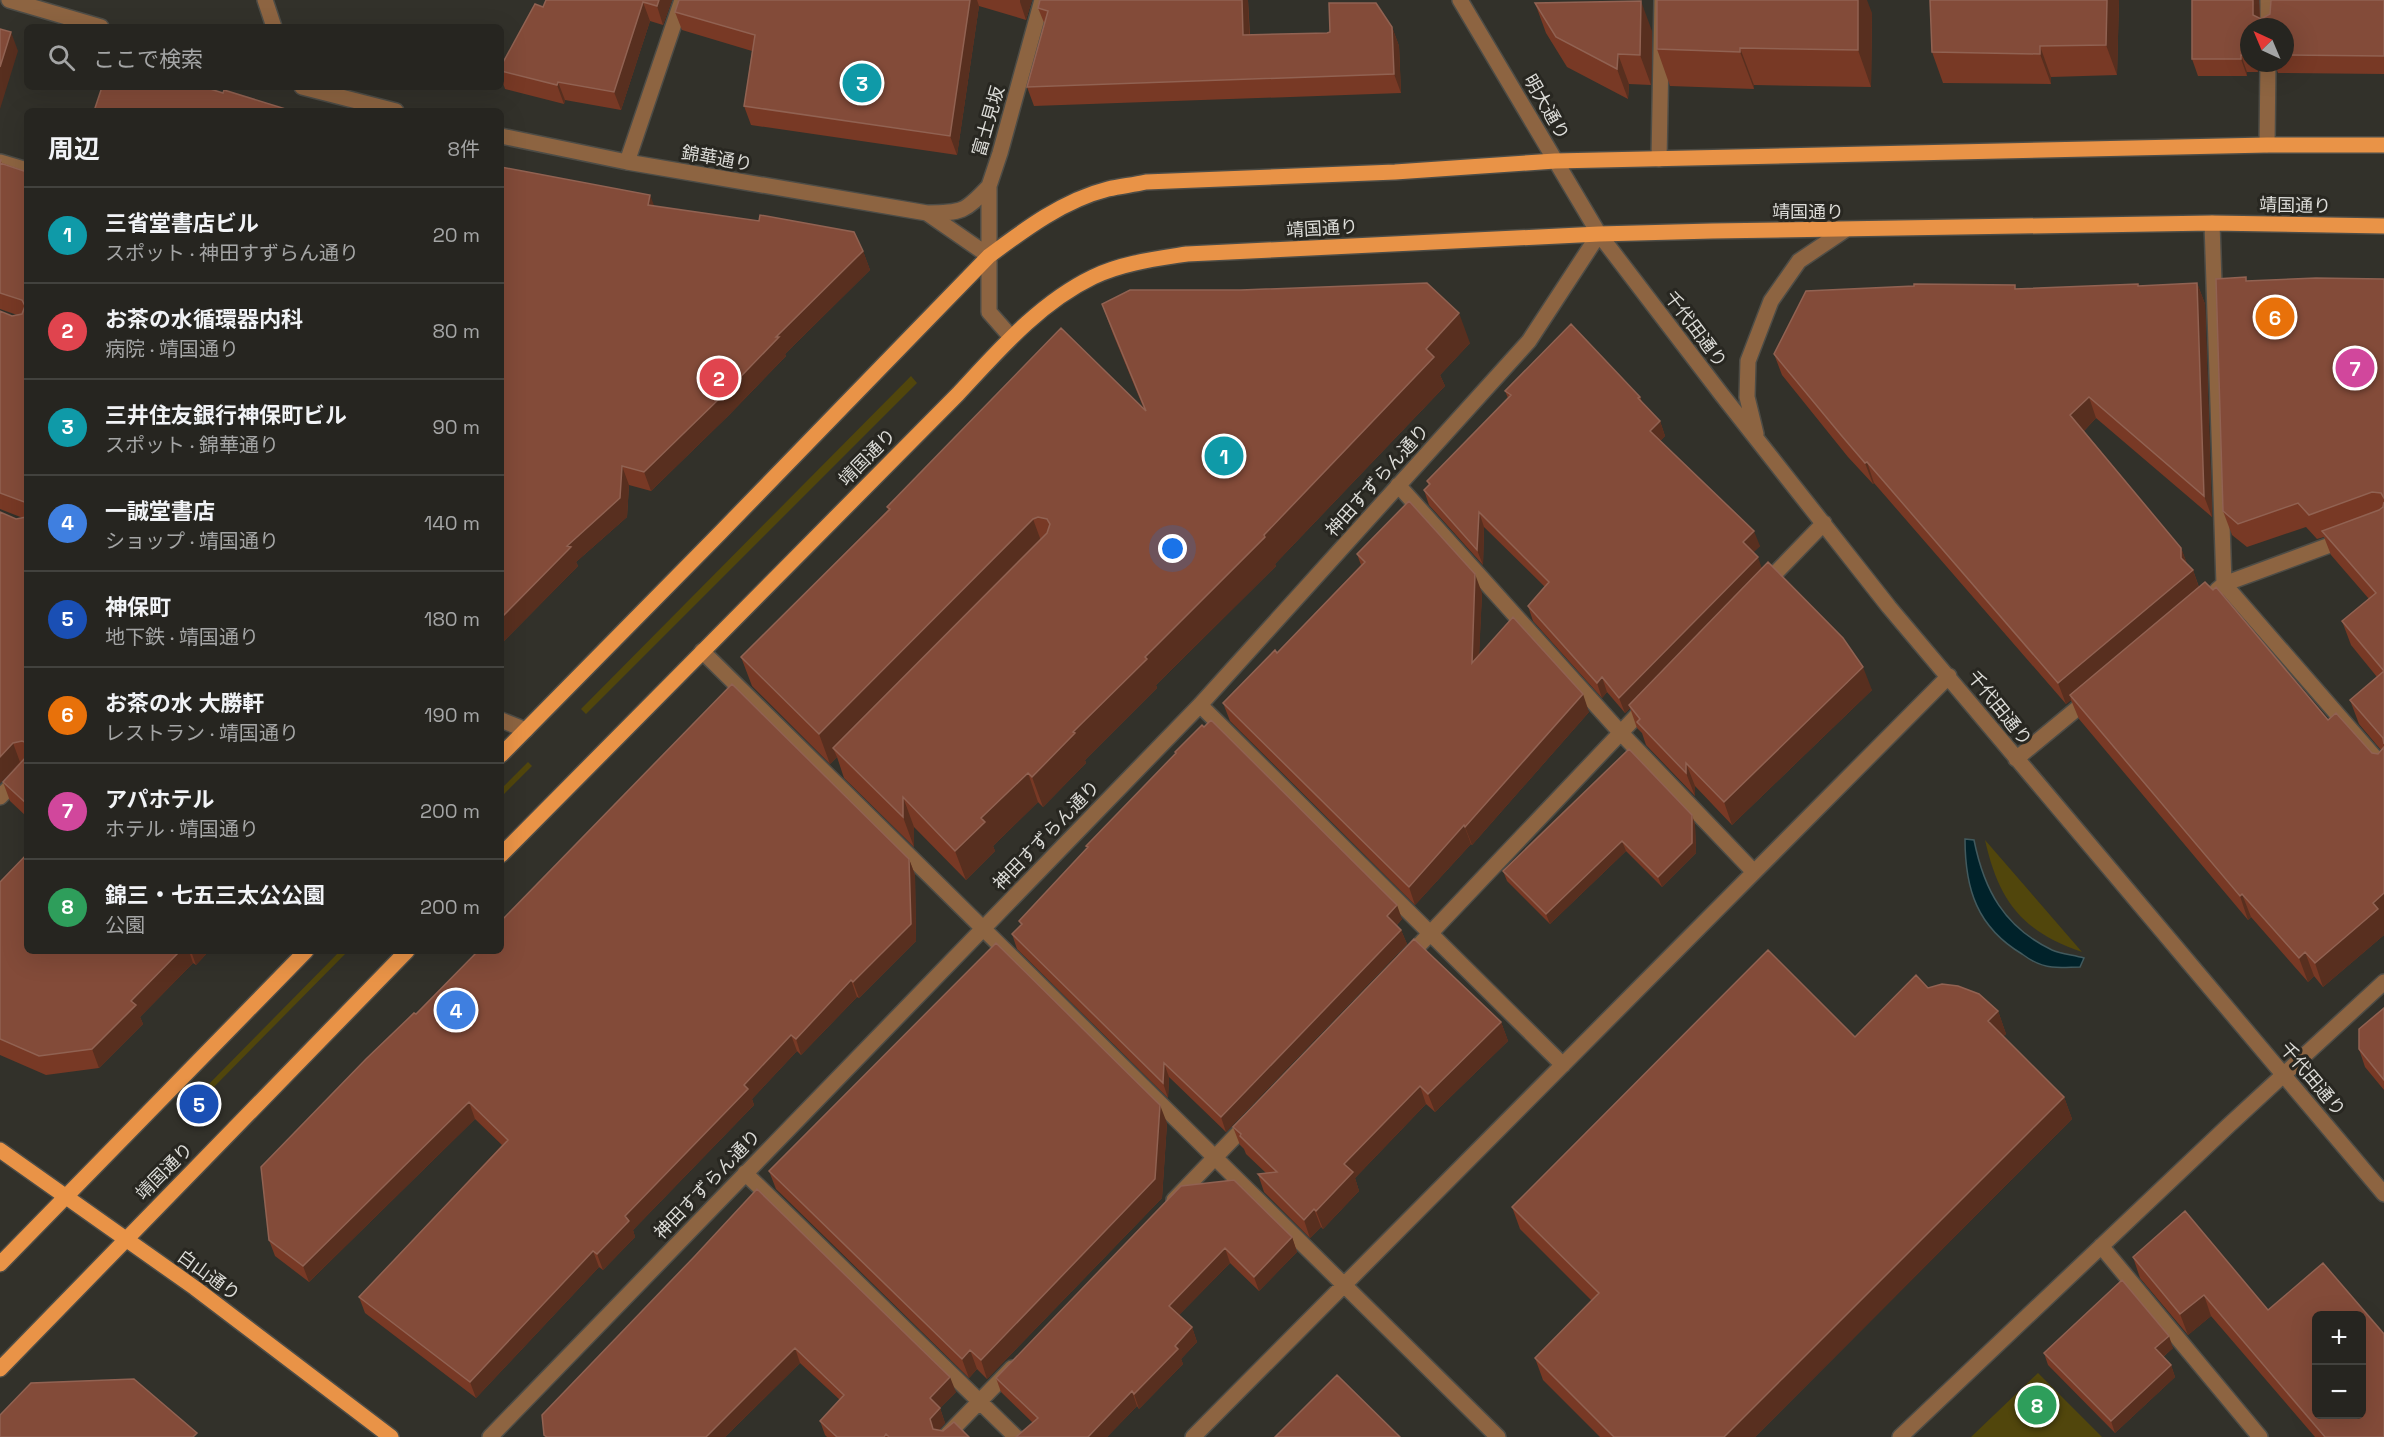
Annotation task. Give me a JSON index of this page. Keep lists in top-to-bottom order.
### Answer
{
  "streets": {
    "main road": ["靖国通り", "白山通り"],
    "street": [
      "明大通り",
      "富士見坂",
      "錦華通り",
      "千代田通り",
      "神田すずらん通り"
    ]
  },
  "crossings": [
    ["明大通り", "靖国通り"],
    ["明大通り", "千代田通り"],
    ["明大通り", "神田すずらん通り"],
    ["富士見坂", "錦華通り"],
    ["富士見坂", "靖国通り"],
    ["靖国通り", "千代田通り"],
    ["靖国通り", "神田すずらん通り"],
    ["靖国通り", "白山通り"],
    ["千代田通り", "神田すずらん通り"]
  ],
  "north": "top left",
  "page": {
    "search": "ここで検索",
    "pins": [
      "3",
      "6",
      "7",
      "2",
      "1",
      "4",
      "5",
      "8"
    ],
    "heading": ["周辺", "8件"],
    "list": [
      {
        "mark": "1",
        "name": "三省堂書店ビル",
        "note": "スポット · 神田すずらん通り",
        "value": "20 m"
      },
      {
        "mark": "2",
        "name": "お茶の水循環器内科",
        "note": "病院 · 靖国通り",
        "value": "80 m"
      },
      {
        "mark": "3",
        "name": "三井住友銀行神保町ビル",
        "note": "スポット · 錦華通り",
        "value": "90 m"
      },
      {
        "mark": "4",
        "name": "一誠堂書店",
        "note": "ショップ · 靖国通り",
        "value": "140 m"
      },
      {
        "mark": "5",
        "name": "神保町",
        "note": "地下鉄 · 靖国通り",
        "value": "180 m"
      },
      {
        "mark": "6",
        "name": "お茶の水 大勝軒",
        "note": "レストラン · 靖国通り",
        "value": "190 m"
      },
      {
        "mark": "7",
        "name": "アパホテル",
        "note": "ホテル · 靖国通り",
        "value": "200 m"
      },
      {
        "mark": "8",
        "name": "錦三・七五三太公公園",
        "note": "公園",
        "value": "200 m"
      }
    ],
    "map_buttons": ["+", "−"]
  }
}
